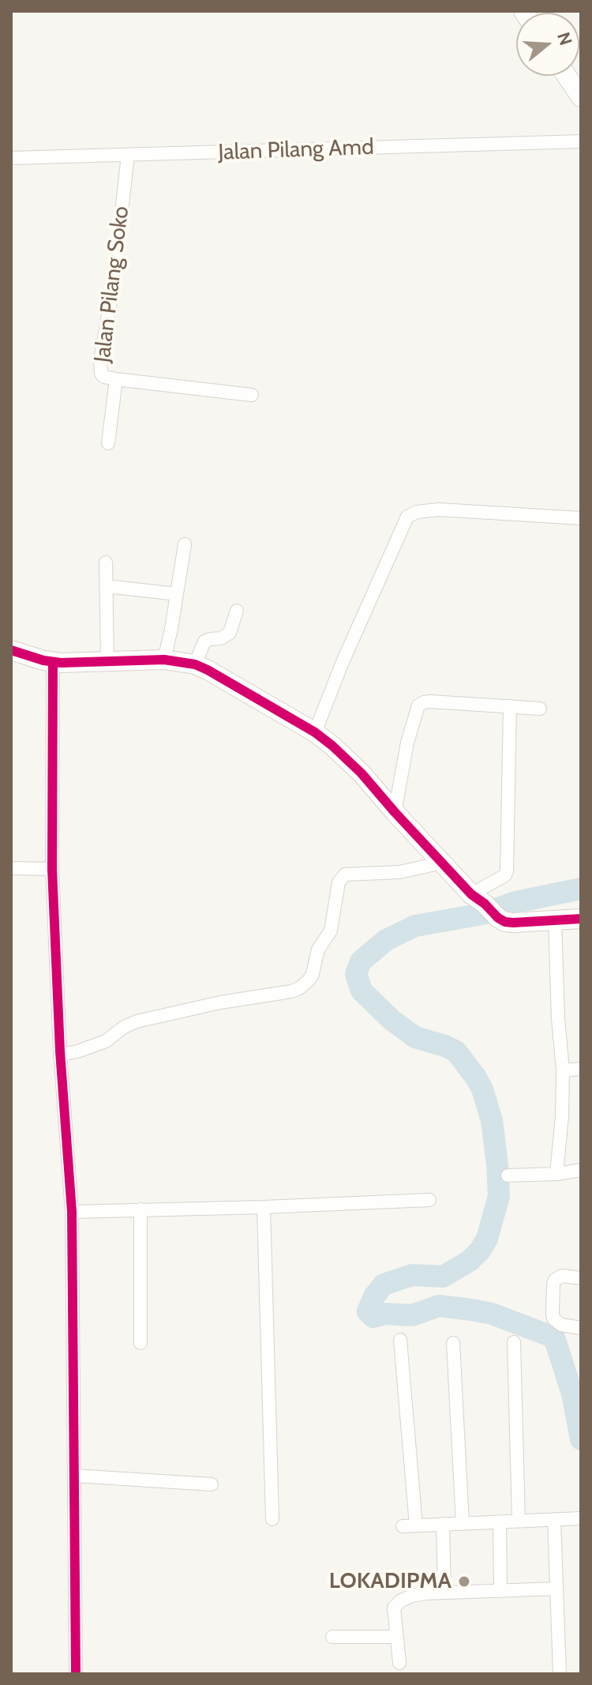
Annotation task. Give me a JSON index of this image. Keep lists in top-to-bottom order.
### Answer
{
  "streets": {
    "street": ["Jalan Pilang Amd", "Jalan Pilang Soko"]
  },
  "crossings": [
    ["Jalan Pilang Amd", "Jalan Pilang Soko"]
  ],
  "places": ["LOKADIPMA"],
  "north": "right"
}
